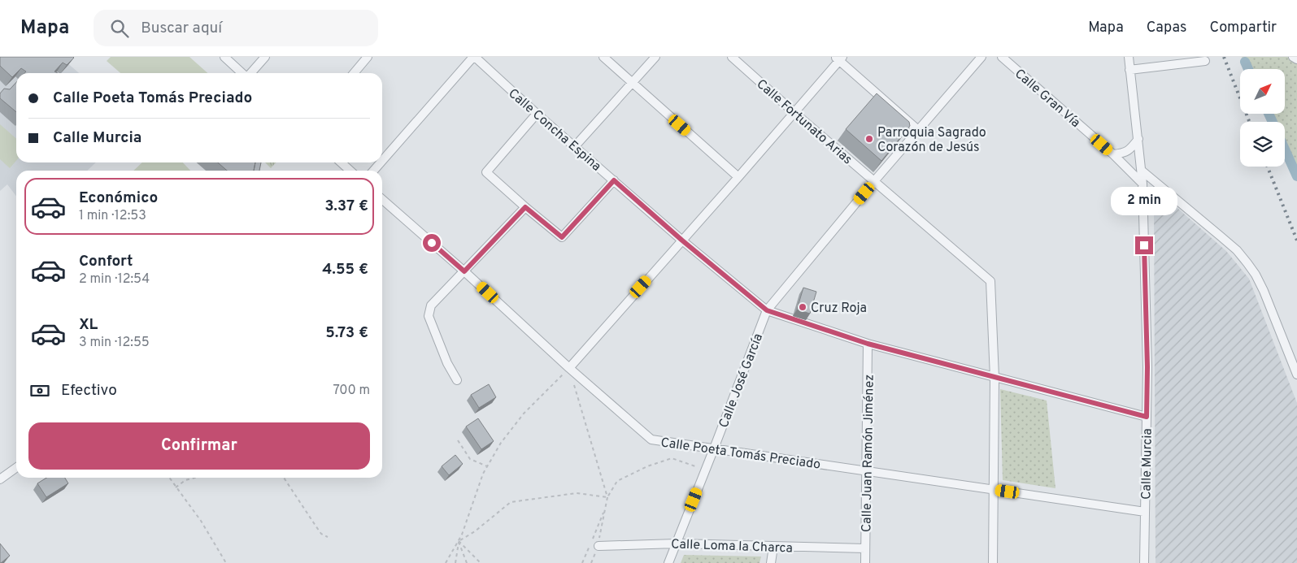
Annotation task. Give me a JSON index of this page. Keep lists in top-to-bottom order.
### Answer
{
  "streets": {
    "street": [
      "Calle Gran Vía",
      "Calle Fortunato Arias",
      "Calle Concha Espina",
      "Calle José García",
      "Calle Poeta Tomás Preciado",
      "Calle Juan Ramón Jiménez",
      "Calle Murcia",
      "Calle Loma la Charca"
    ]
  },
  "crossings": [
    ["Calle Gran Vía", "Calle Murcia"],
    ["Calle Fortunato Arias", "Calle José García"],
    ["Calle Fortunato Arias", "Calle Poeta Tomás Preciado"],
    ["Calle Concha Espina", "Calle José García"],
    ["Calle José García", "Calle Poeta Tomás Preciado"],
    ["Calle José García", "Calle Loma la Charca"],
    ["Calle Poeta Tomás Preciado", "Calle Juan Ramón Jiménez"],
    ["Calle Poeta Tomás Preciado", "Calle Murcia"],
    ["Calle Juan Ramón Jiménez", "Calle Loma la Charca"]
  ],
  "places": ["Parroquia Sagrado Corazón de Jesús", "Cruz Roja"],
  "north": "top right",
  "page": {
    "header": "Mapa",
    "search": "Buscar aquí",
    "nav": ["Mapa", "Capas", "Compartir"],
    "banner": ["Calle Poeta Tomás Preciado", "Calle Murcia"],
    "list": [
      {
        "name": "Económico",
        "note": "1 min · 12:53",
        "value": "3.37 €"
      },
      {
        "name": "Confort",
        "note": "2 min · 12:54",
        "value": "4.55 €"
      },
      {
        "name": "XL",
        "note": "3 min · 12:55",
        "value": "5.73 €"
      }
    ],
    "bubble": "2 min",
    "pay": ["Efectivo", "700 m"],
    "buttons": "Confirmar"
  }
}
